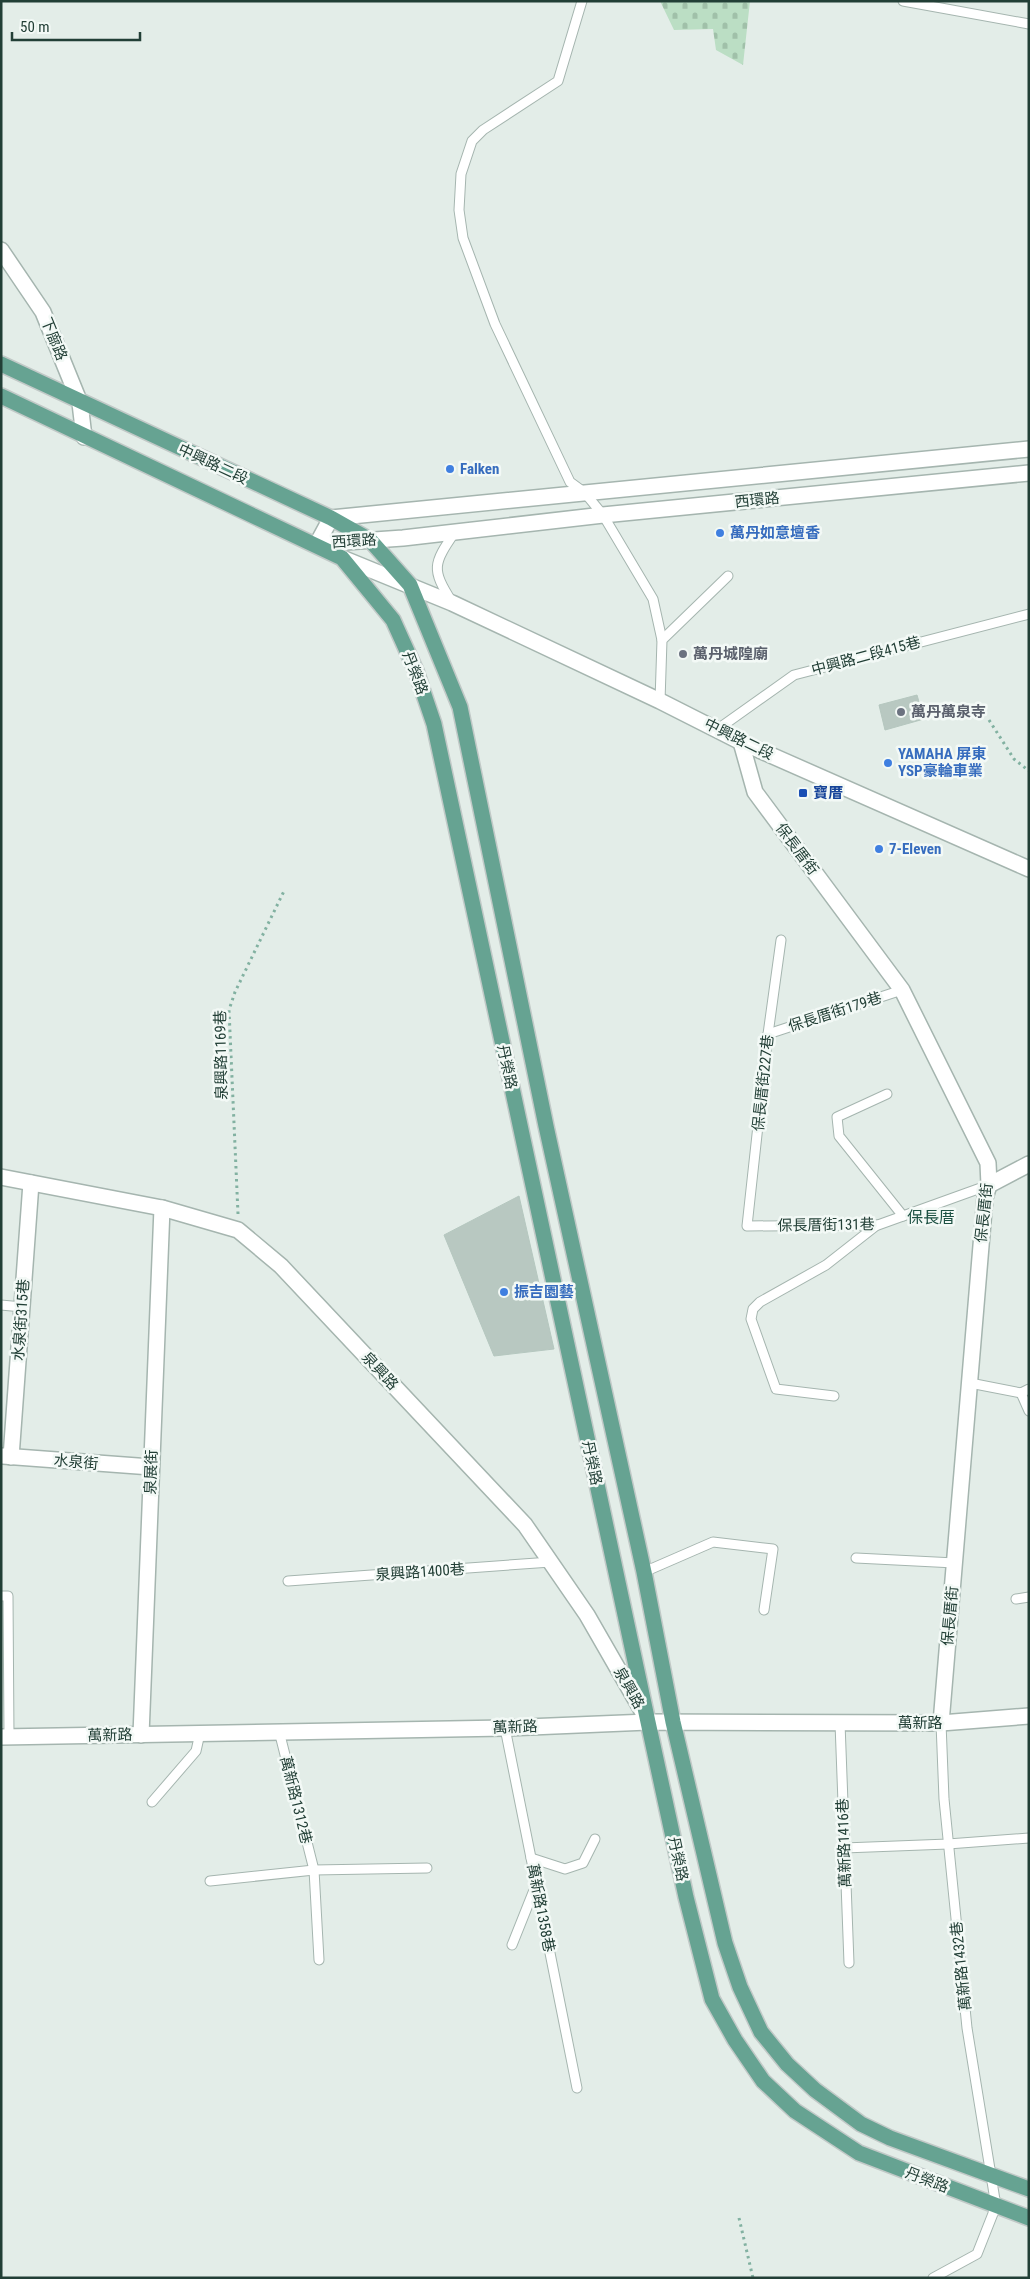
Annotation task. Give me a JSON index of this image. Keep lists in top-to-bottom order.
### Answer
{
  "streets": {
    "main road": ["中興路二段", "丹榮路"],
    "street": [
      "下廍路",
      "西環路",
      "保長厝街",
      "水泉街315巷",
      "泉興路",
      "水泉街",
      "泉展街",
      "萬新路"
    ],
    "lane": [
      "中興路二段415巷",
      "保長厝街179巷",
      "保長厝街227巷",
      "保長厝街131巷",
      "泉興路1400巷",
      "萬新路1312巷",
      "萬新路1416巷",
      "萬新路1358巷",
      "萬新路1432巷"
    ],
    "path": ["泉興路1169巷"]
  },
  "crossings": [
    ["下廍路", "中興路二段"],
    ["中興路二段", "西環路"],
    ["中興路二段", "中興路二段415巷"],
    ["中興路二段", "丹榮路"],
    ["中興路二段", "保長厝街"],
    ["丹榮路", "泉興路"],
    ["丹榮路", "萬新路"],
    ["丹榮路", "萬新路1432巷"],
    ["保長厝街", "保長厝街179巷"],
    ["保長厝街", "保長厝街131巷"],
    ["保長厝街", "萬新路"],
    ["保長厝街", "萬新路1432巷"],
    ["保長厝街179巷", "保長厝街227巷"],
    ["泉興路1169巷", "泉興路"],
    ["保長厝街227巷", "保長厝街131巷"],
    ["水泉街315巷", "泉興路"],
    ["水泉街315巷", "水泉街"],
    ["泉興路", "泉展街"],
    ["泉興路", "泉興路1400巷"],
    ["泉興路", "萬新路"],
    ["水泉街", "泉展街"],
    ["泉展街", "萬新路"],
    ["萬新路", "萬新路1312巷"],
    ["萬新路", "萬新路1416巷"],
    ["萬新路", "萬新路1358巷"],
    ["萬新路", "萬新路1432巷"]
  ],
  "districts": ["保長厝"],
  "places": {
    "other": [
      "Falken",
      "萬丹如意壇香",
      "萬丹城隍廟",
      "萬丹萬泉寺",
      "YAMAHA 屏東 YSP豪輪車業",
      "7-Eleven",
      "振吉園藝"
    ],
    "transit": ["寶厝"]
  },
  "scale_bar": "50 m"
}
